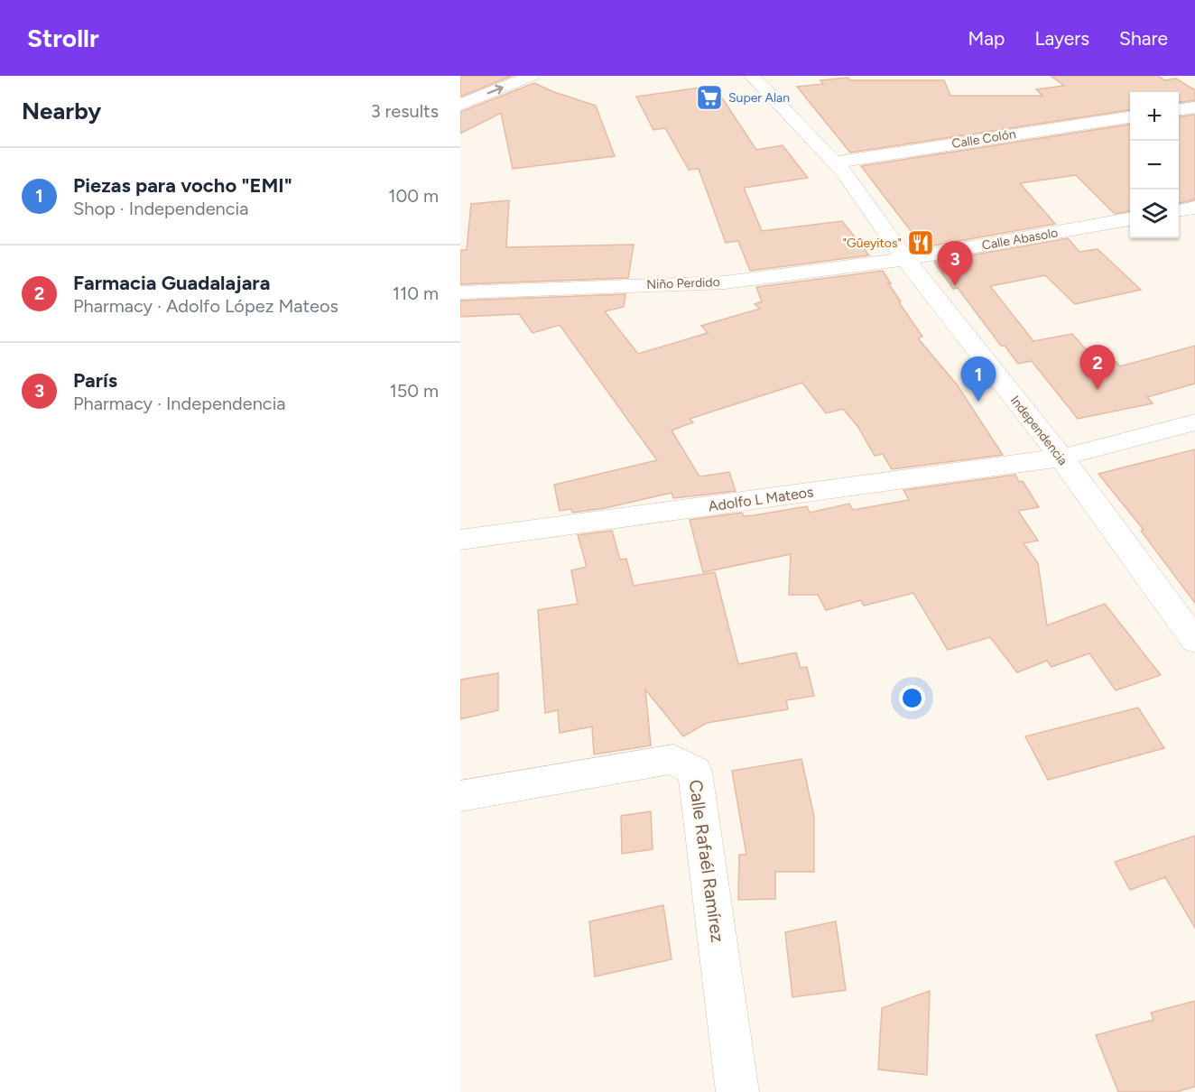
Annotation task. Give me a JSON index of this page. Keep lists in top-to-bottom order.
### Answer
{
  "streets": {
    "street": [
      "Calle Colón",
      "Calle Abasolo",
      "Niño Perdido",
      "Independencia",
      "Adolfo L Mateos",
      "Calle Rafaél Ramírez"
    ]
  },
  "crossings": [
    ["Calle Colón", "Independencia"],
    ["Calle Abasolo", "Niño Perdido"],
    ["Calle Abasolo", "Independencia"],
    ["Niño Perdido", "Independencia"],
    ["Independencia", "Adolfo L Mateos"]
  ],
  "places": {
    "supermarket": ["Super Alan"],
    "restaurant": ["\"Gûeyitos\""]
  },
  "page": {
    "header": "Strollr",
    "nav": ["Map", "Layers", "Share"],
    "heading": ["Nearby", "3 results"],
    "map_buttons": ["+", "−"],
    "list": [
      {
        "mark": "1",
        "name": "Piezas para vocho \"EMI\"",
        "note": "Shop · Independencia",
        "value": "100 m"
      },
      {
        "mark": "2",
        "name": "Farmacia Guadalajara",
        "note": "Pharmacy · Adolfo López Mateos",
        "value": "110 m"
      },
      {
        "mark": "3",
        "name": "París",
        "note": "Pharmacy · Independencia",
        "value": "150 m"
      }
    ],
    "pins": ["3", "2", "1"]
  }
}
